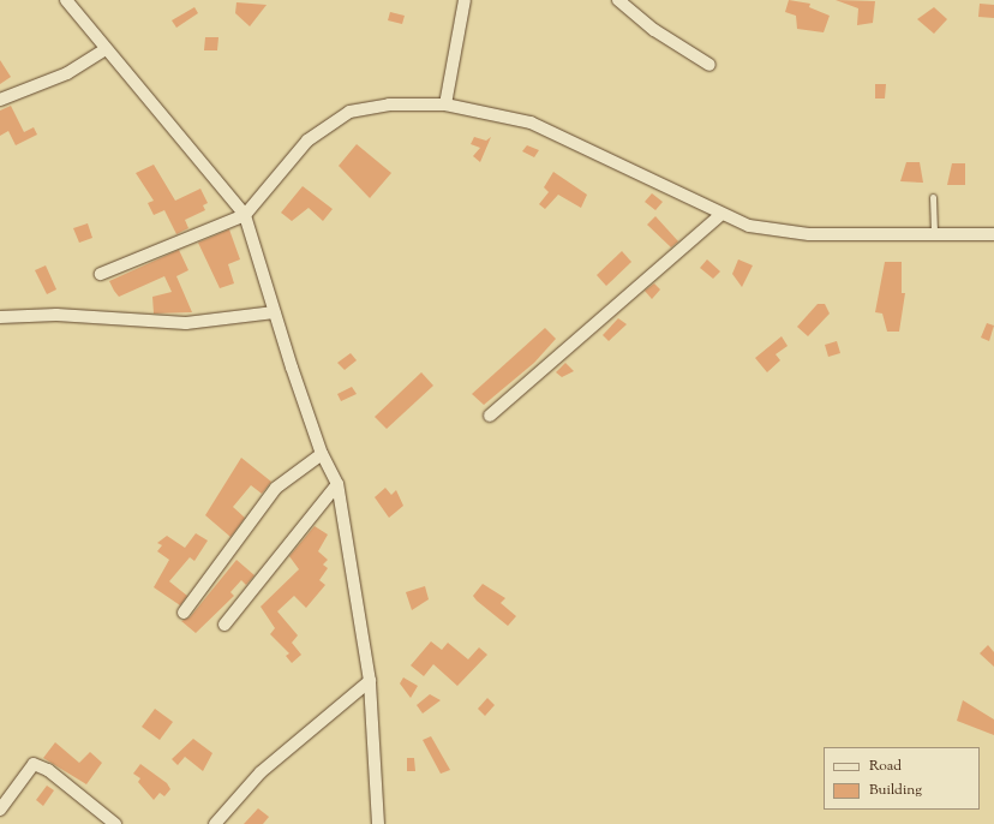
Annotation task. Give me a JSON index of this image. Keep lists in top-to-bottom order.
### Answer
{
  "legend": ["Road", "Building"]
}
